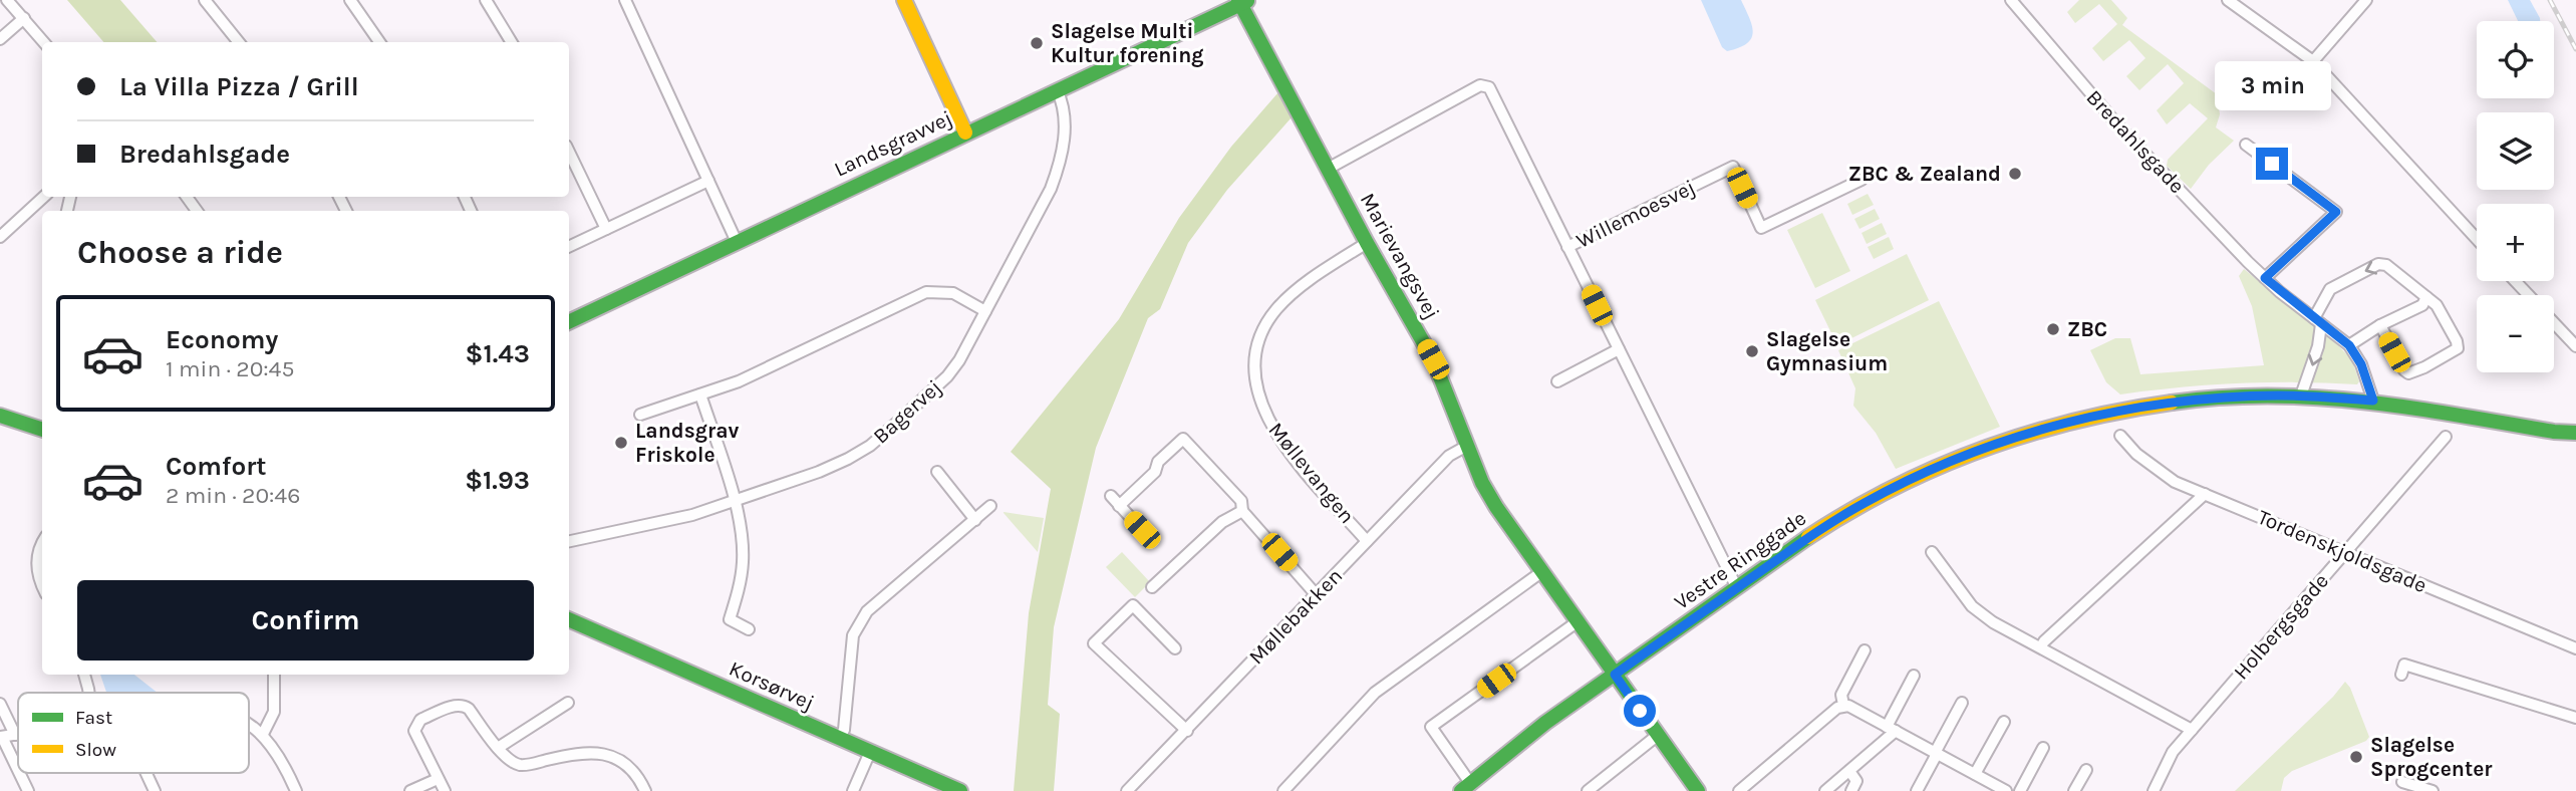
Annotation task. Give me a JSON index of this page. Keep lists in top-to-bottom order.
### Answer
{
  "streets": {
    "street": [
      "Bredahlsgade",
      "Landsgravvej",
      "Willemoesvej",
      "Marievangsvej",
      "Bagervej",
      "Møllevangen",
      "Tordenskjoldsgade",
      "Vestre Ringgade",
      "Møllebakken",
      "Holbergsgade",
      "Korsørvej"
    ]
  },
  "crossings": [
    ["Bredahlsgade", "Vestre Ringgade"],
    ["Landsgravvej", "Marievangsvej"],
    ["Landsgravvej", "Bagervej"],
    ["Willemoesvej", "Marievangsvej"],
    ["Willemoesvej", "Vestre Ringgade"],
    ["Marievangsvej", "Møllevangen"],
    ["Marievangsvej", "Vestre Ringgade"],
    ["Marievangsvej", "Møllebakken"],
    ["Møllevangen", "Møllebakken"],
    ["Tordenskjoldsgade", "Holbergsgade"]
  ],
  "places": [
    "Slagelse Multi Kultur forening",
    "ZBC & Zealand",
    "ZBC",
    "Slagelse Gymnasium",
    "Landsgrav Friskole",
    "Slagelse Sprogcenter"
  ],
  "legend": ["Fast", "Slow"],
  "page": {
    "map_buttons": ["+", "−"],
    "banner": ["La Villa Pizza / Grill", "Bredahlsgade"],
    "bubble": "3 min",
    "heading": "Choose a ride",
    "list": [
      {
        "name": "Economy",
        "note": "1 min · 20:45",
        "value": "$1.43"
      },
      {
        "name": "Comfort",
        "note": "2 min · 20:46",
        "value": "$1.93"
      }
    ],
    "buttons": "Confirm"
  }
}
